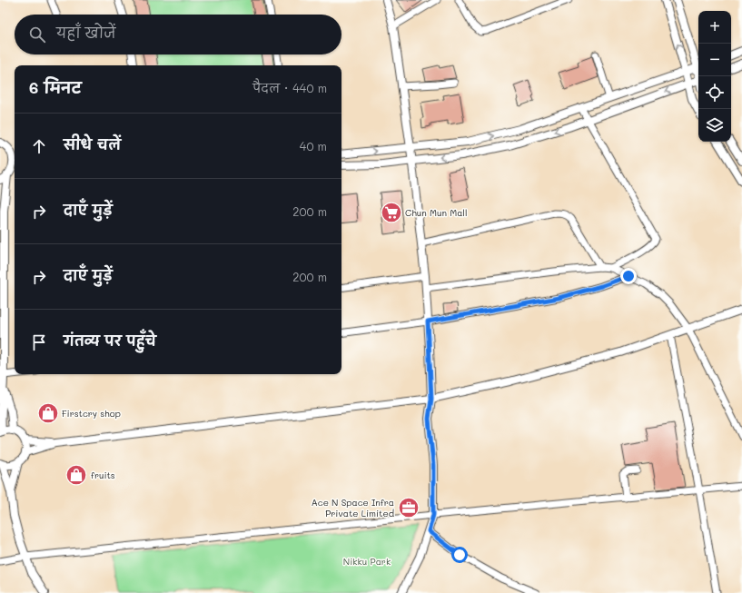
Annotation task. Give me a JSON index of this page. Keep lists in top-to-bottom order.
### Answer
{
  "parks": ["Nikku Park"],
  "places": {
    "supermarket": ["Chun Mun Mall"],
    "shop": ["Firstcry shop", "fruits"],
    "office": ["Ace N Space Infra Private Limited"]
  },
  "page": {
    "map_buttons": ["+", "−"],
    "search": "यहाँ खोजें",
    "heading": ["6 मिनट", "पैदल · 440 m"],
    "list": [
      ["सीधे चलें", "40 m"],
      ["दाएँ मुड़ें", "200 m"],
      ["दाएँ मुड़ें", "200 m"],
      "गंतव्य पर पहुँचे"
    ]
  }
}
